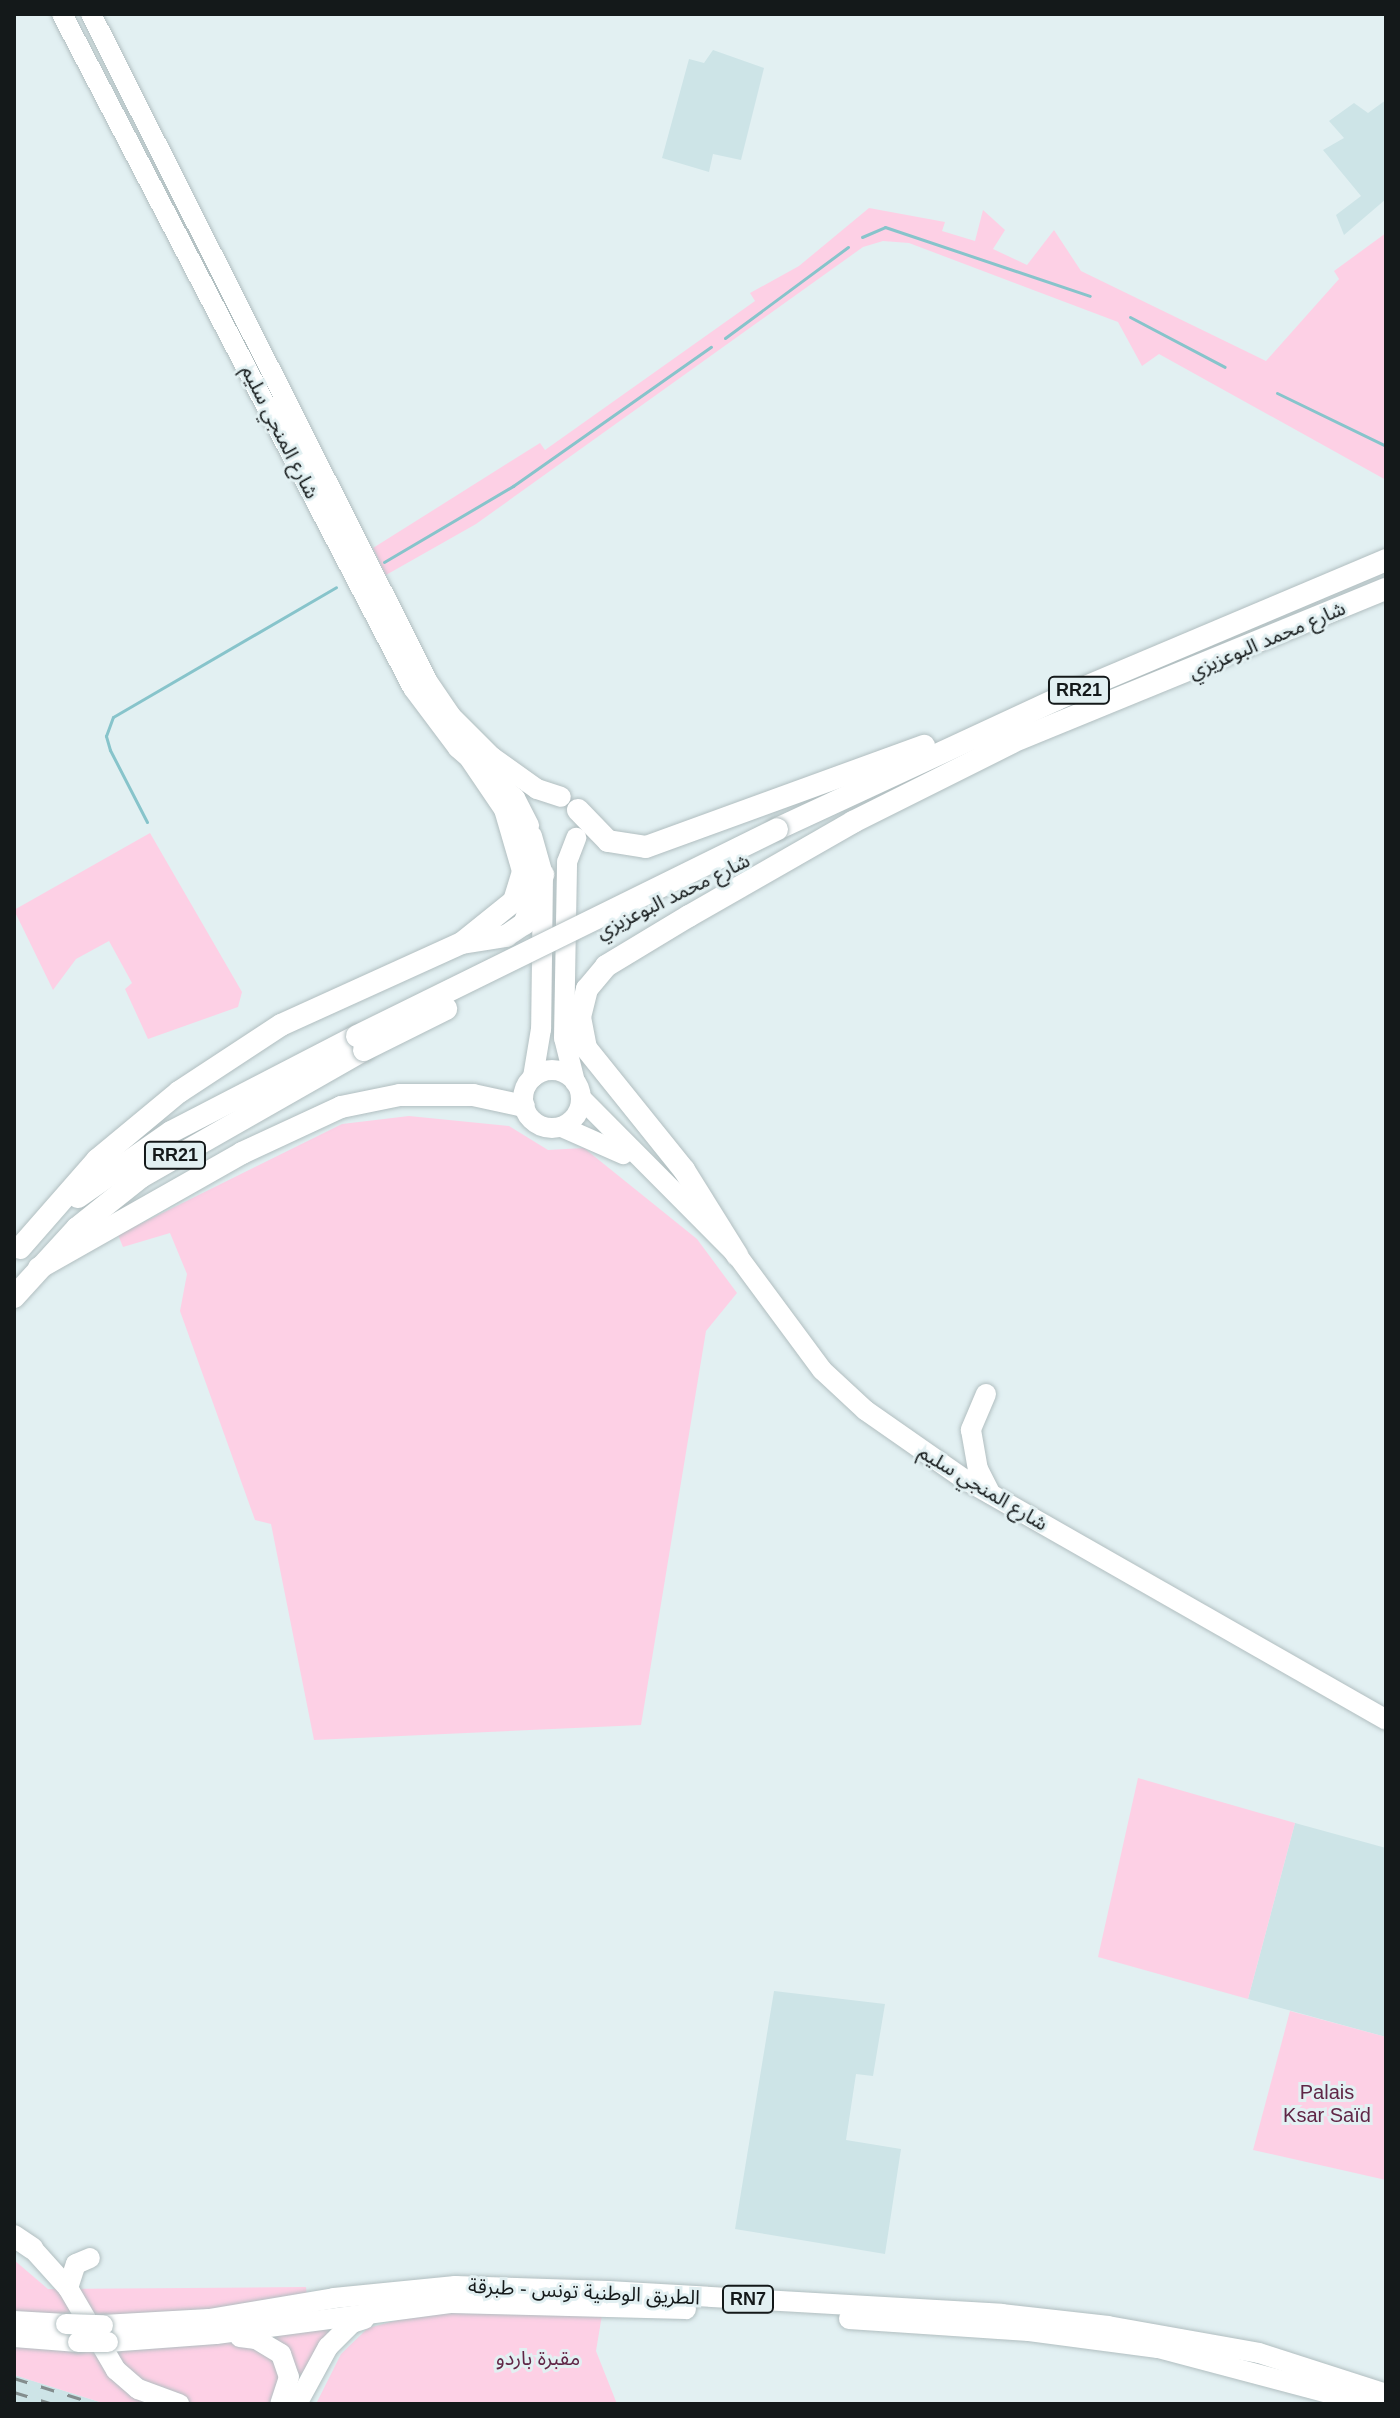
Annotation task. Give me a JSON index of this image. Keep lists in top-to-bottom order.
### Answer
{
  "streets": {
    "highway": ["شارع محمد البوعزيزي", "RR21"],
    "main road": ["شارع المنجي سليم", "الطريق الوطنية تونس - طبرقة", "RN7"]
  },
  "parks": ["Palais Ksar Saïd", "مقبرة باردو"]
}
